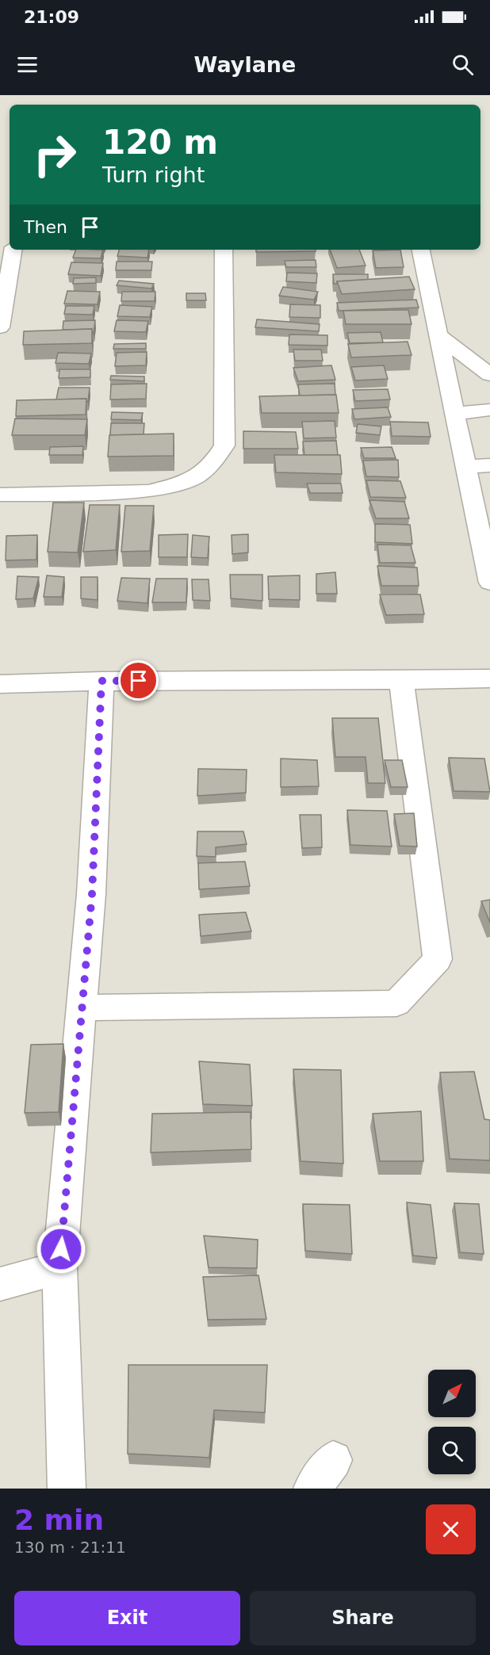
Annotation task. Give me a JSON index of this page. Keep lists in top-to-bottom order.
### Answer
{
  "north": "top right",
  "page": {
    "status": "21:09",
    "header": "Waylane",
    "turn": ["120 m", "Turn right"],
    "then": "Then",
    "heading": ["2 min", "130 m · 21:11"],
    "buttons": ["Exit", "Share"]
  }
}
